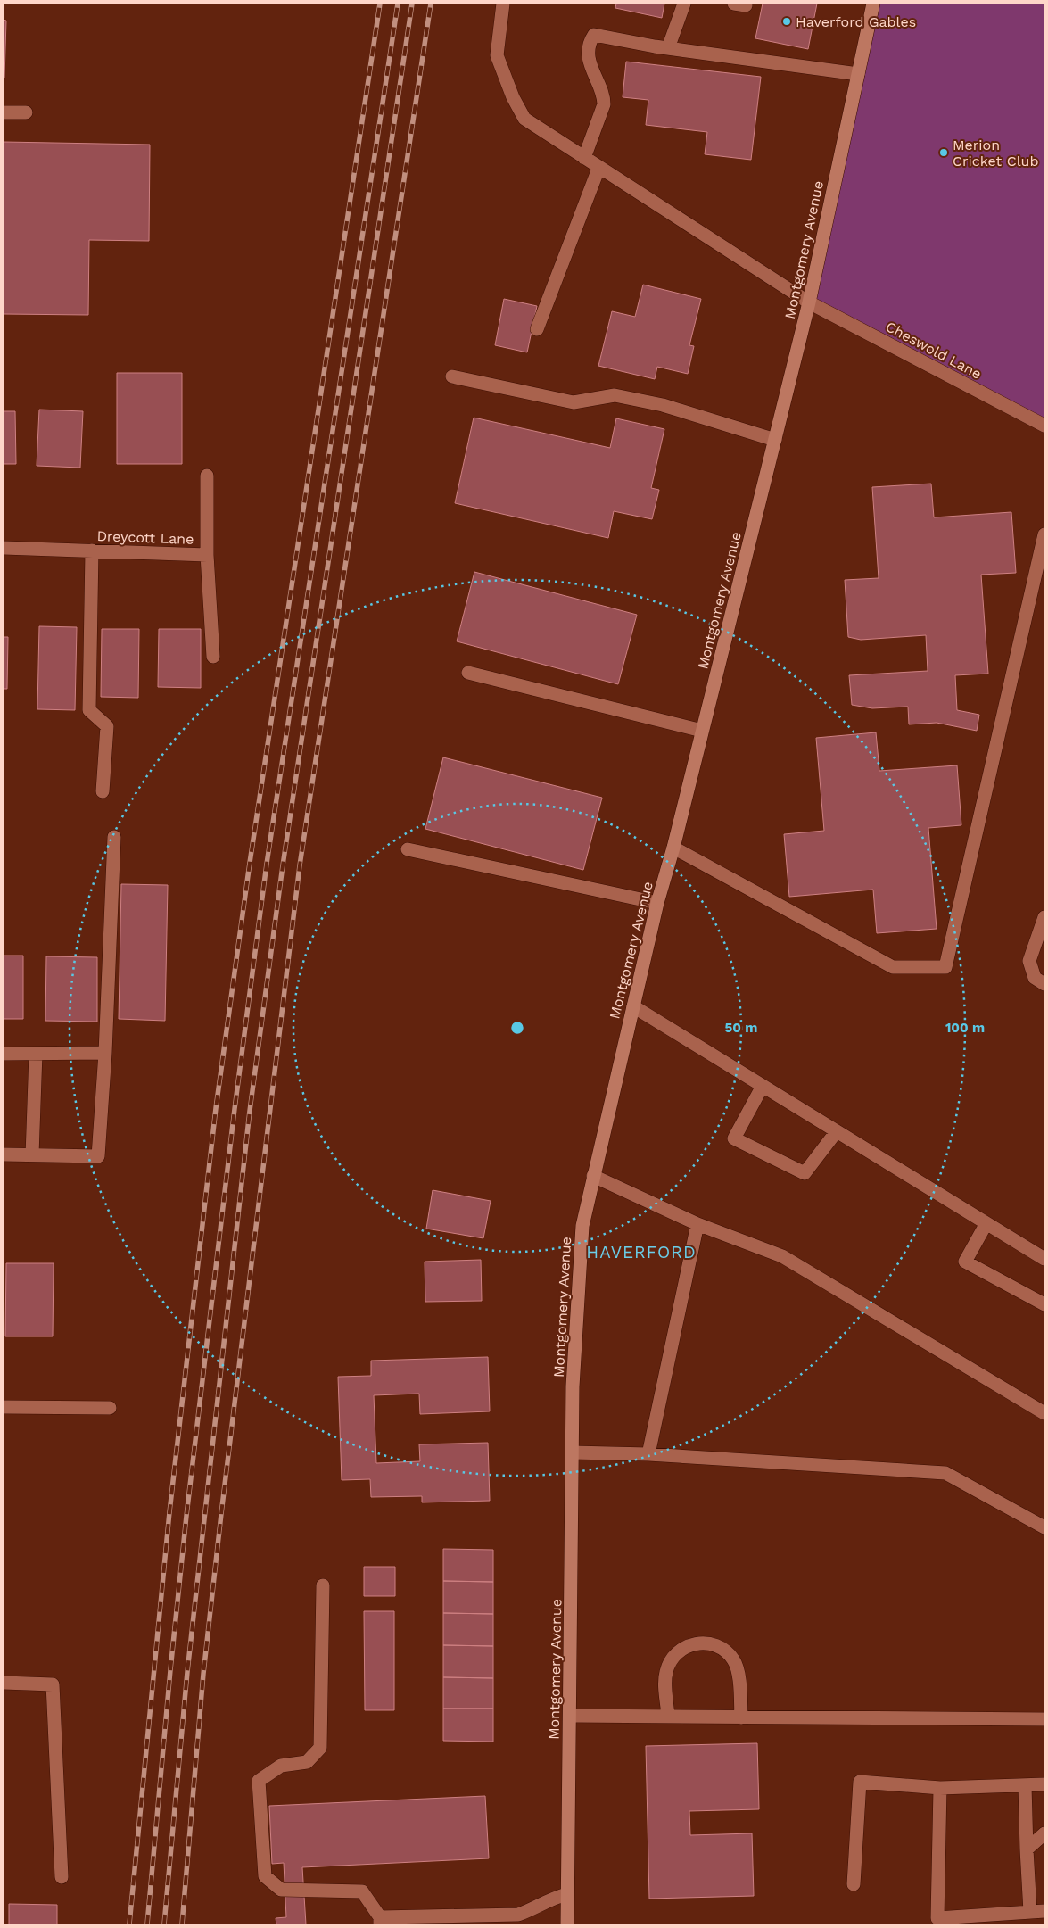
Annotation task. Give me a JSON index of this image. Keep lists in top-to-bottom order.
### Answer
{
  "streets": {
    "main road": ["Montgomery Avenue"],
    "street": ["Cheswold Lane", "Dreycott Lane"]
  },
  "crossings": [
    ["Montgomery Avenue", "Cheswold Lane"]
  ],
  "districts": ["HAVERFORD"],
  "places": ["Haverford Gables", "Merion Cricket Club"],
  "rings": ["50 m", "100 m"]
}
